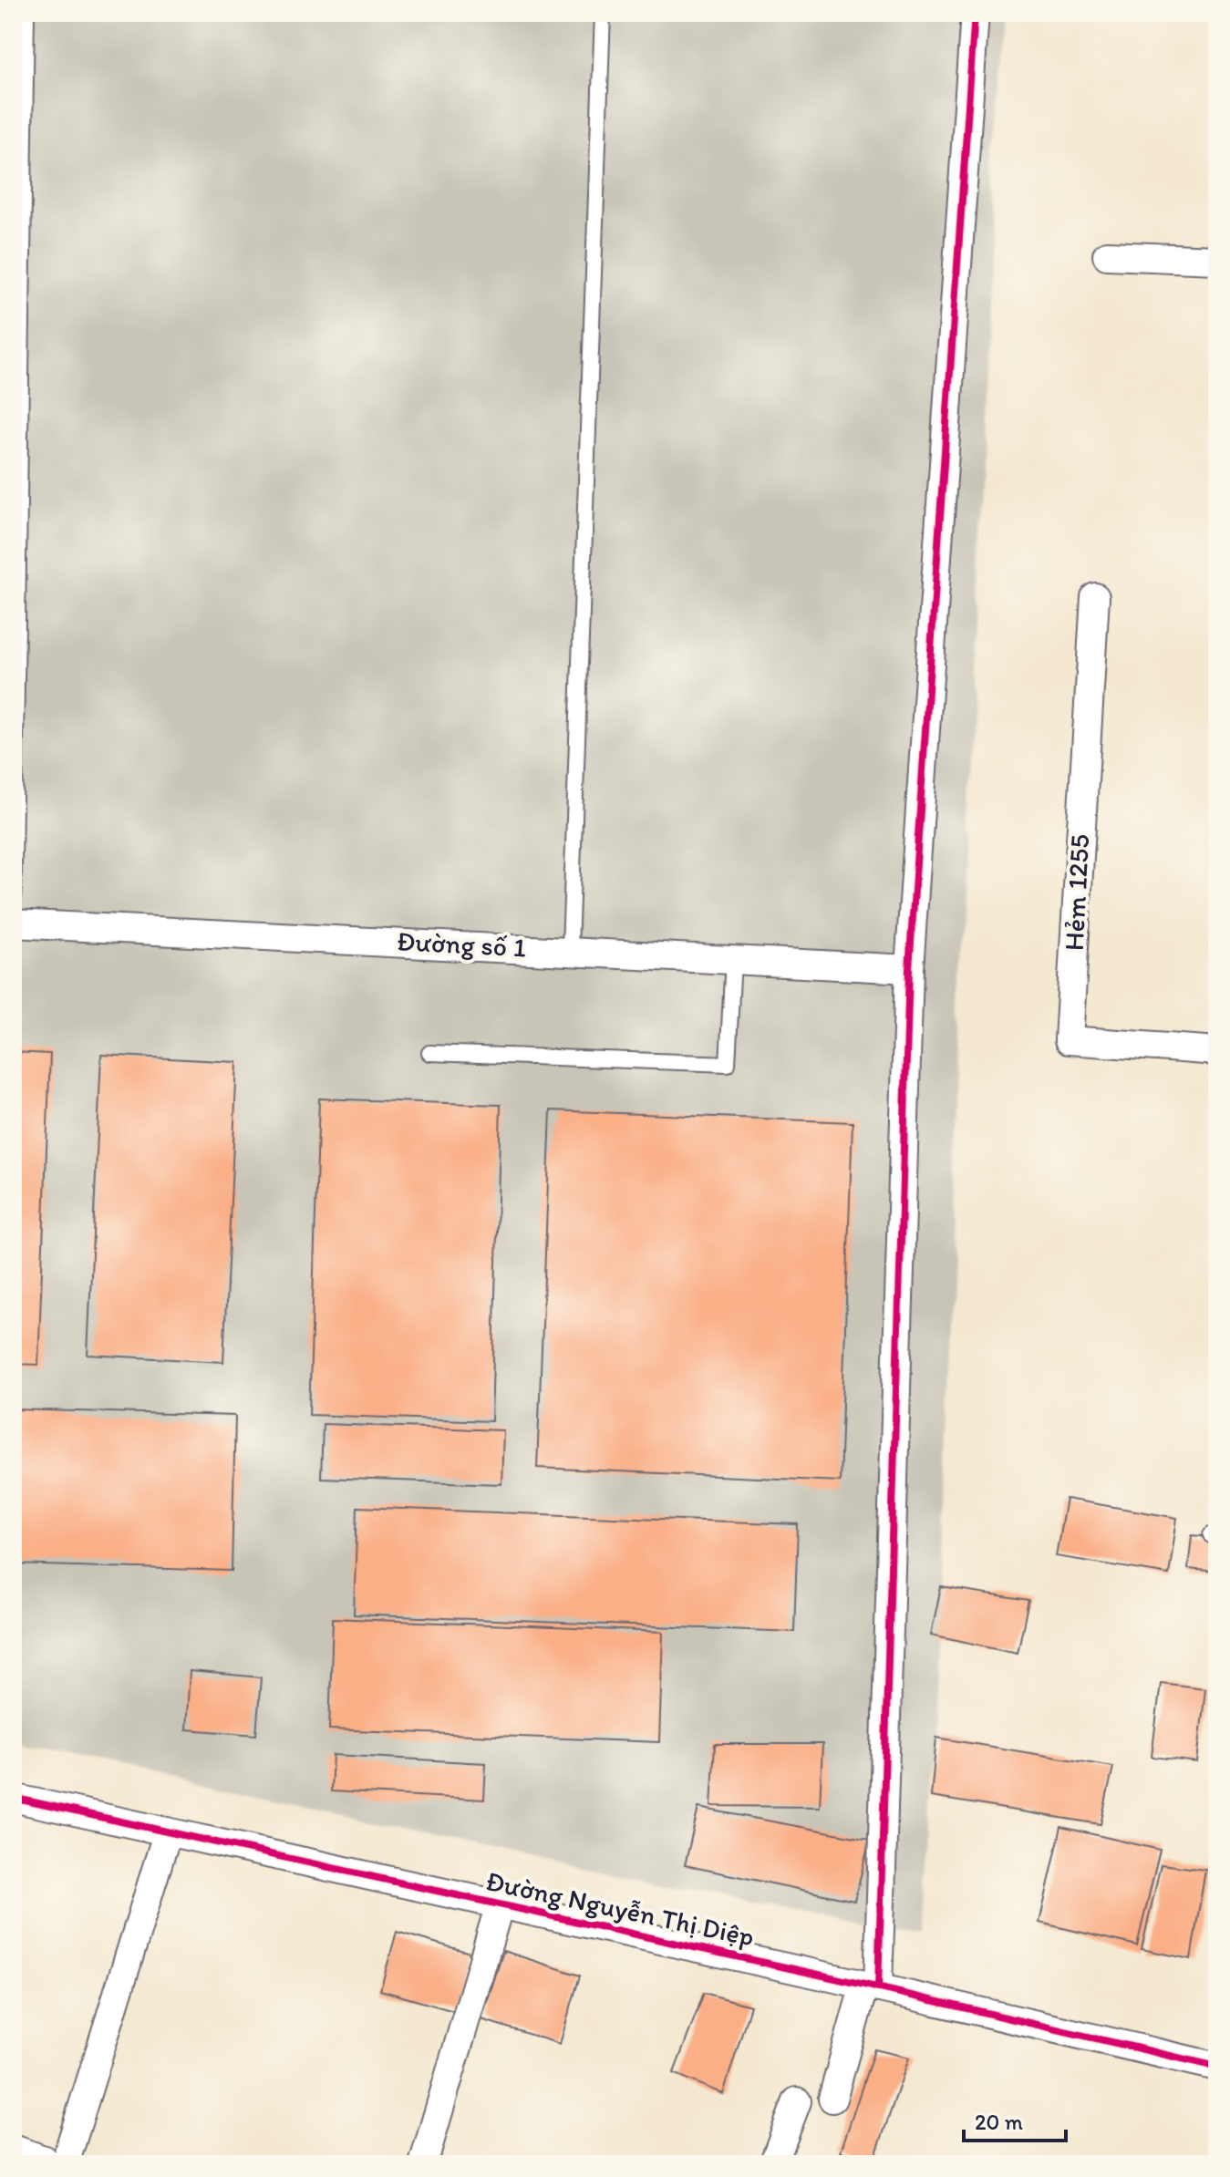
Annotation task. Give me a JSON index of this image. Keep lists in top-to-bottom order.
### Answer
{
  "streets": {
    "street": ["Hẻm 1255", "Đường số 1", "Đường Nguyễn Thị Diệp"]
  },
  "scale_bar": "20 m"
}
